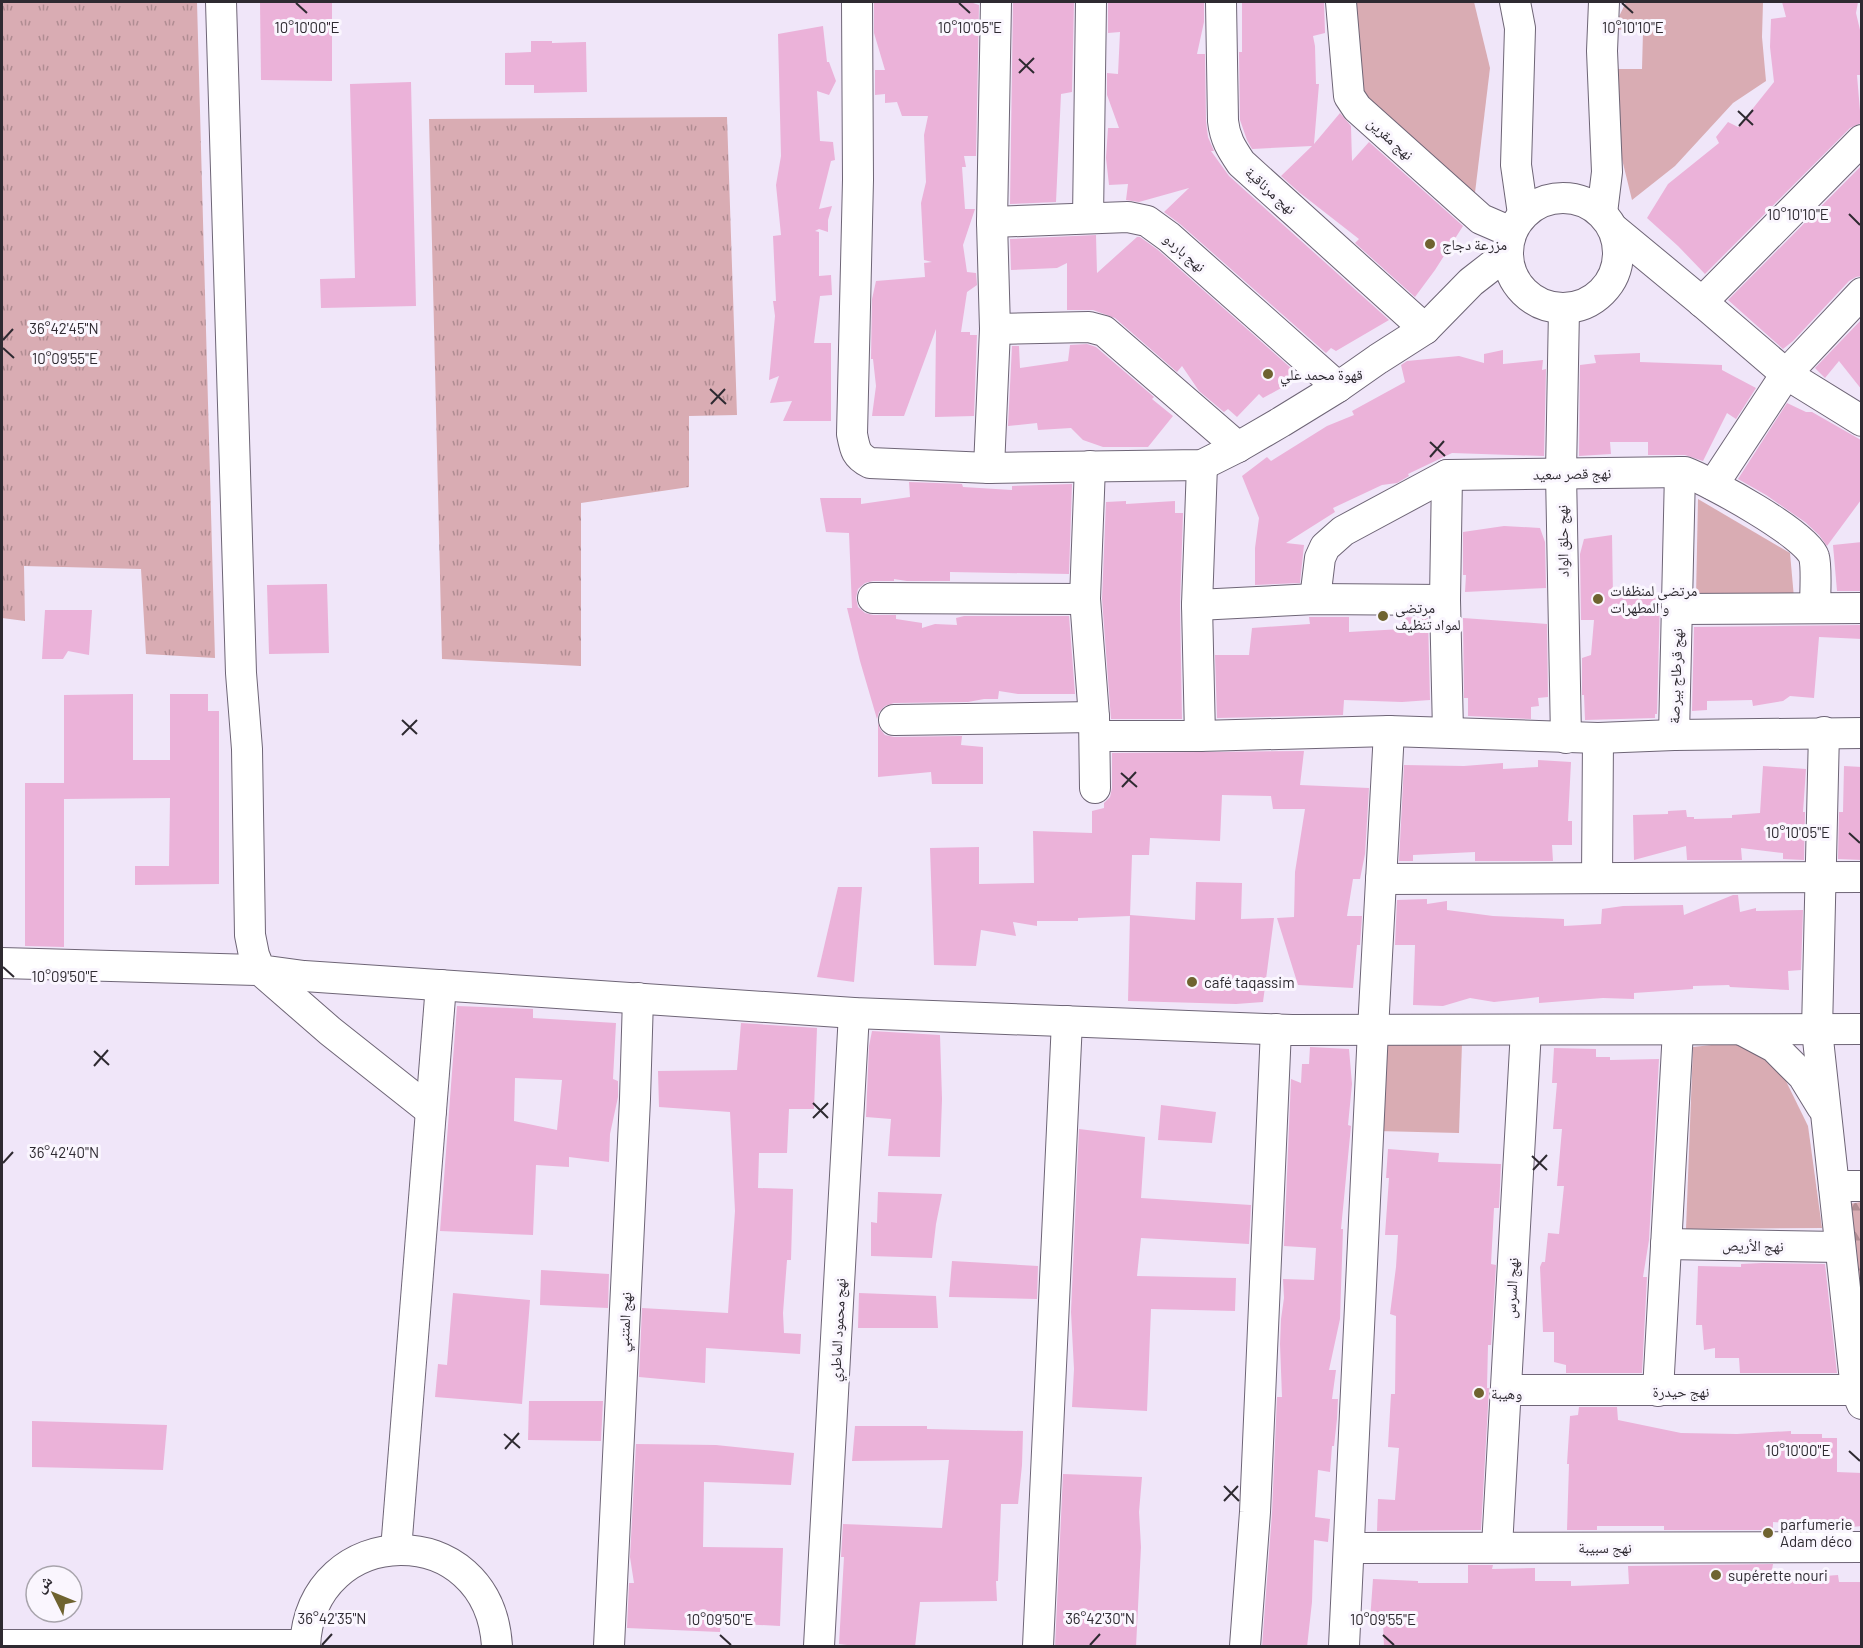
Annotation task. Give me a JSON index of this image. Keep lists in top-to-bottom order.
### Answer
{
  "streets": {
    "street": [
      "نهج مقرين",
      "نهج مرناقية",
      "نهج باردو",
      "نهج قصر سعيد",
      "نهج حلق الواد",
      "نهج قرطاج بيرصة",
      "نهج الأريص",
      "نهج السرس",
      "نهج المتنبي",
      "نهج محمود الماطري",
      "نهج حيدرة",
      "نهج سبيبة"
    ]
  },
  "crossings": [
    ["نهج مقرين", "نهج حلق الواد"],
    ["نهج قصر سعيد", "نهج حلق الواد"],
    ["نهج قصر سعيد", "نهج قرطاج بيرصة"],
    ["نهج السرس", "نهج حيدرة"],
    ["نهج السرس", "نهج سبيبة"]
  ],
  "places": [
    "مزرعة دجاج",
    "قهوة محمد علي",
    "مرتضى لمنظفات و المطهرات",
    "مرتضى لمواد تنظيف",
    "café taqassim",
    "وهيبة",
    "parfumerie Adam déco",
    "supérette nouri"
  ],
  "north": "top left",
  "coordinates": [
    "10°10'00\"E",
    "10°10'05\"E",
    "10°10'10\"E",
    "36°42'45\"N",
    "10°09'55\"E",
    "10°09'50\"E",
    "36°42'40\"N",
    "36°42'35\"N",
    "36°42'30\"N"
  ]
}
